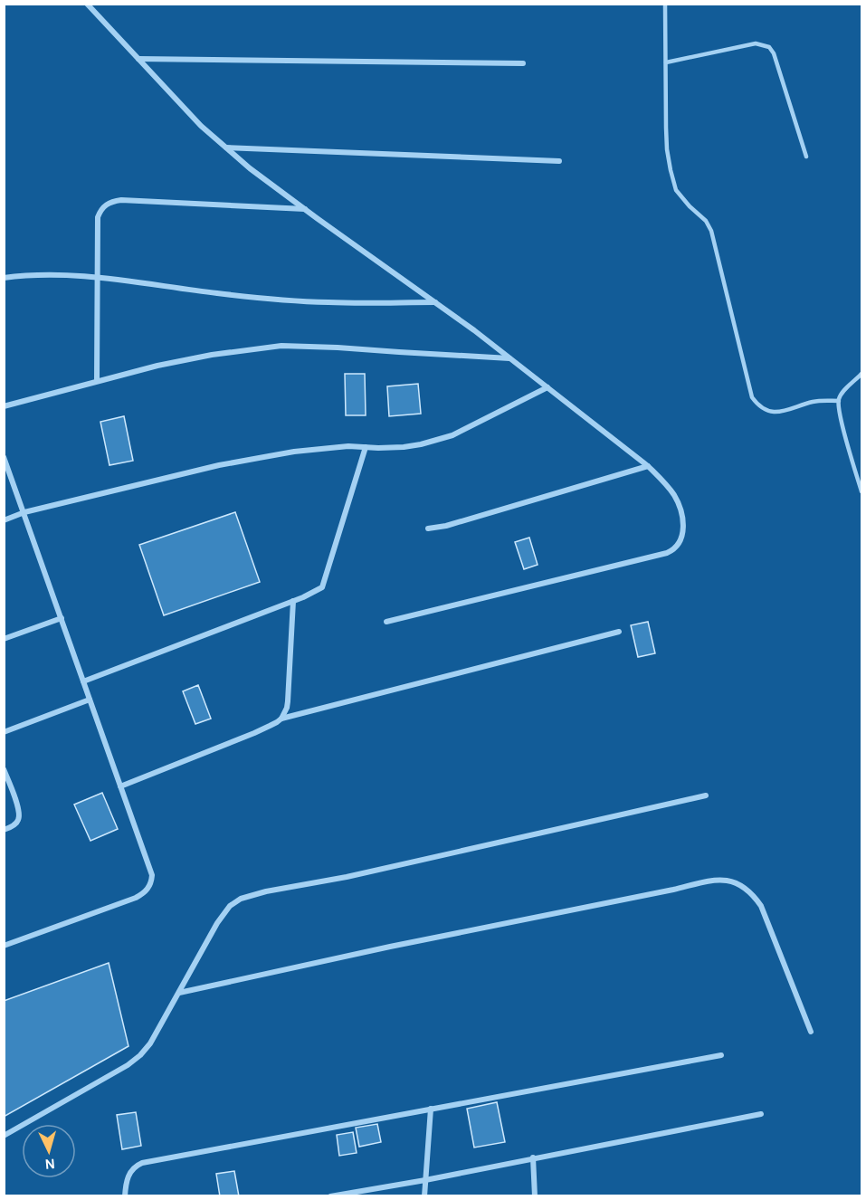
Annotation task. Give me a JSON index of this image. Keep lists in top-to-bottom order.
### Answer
{
  "north": "bottom"
}
